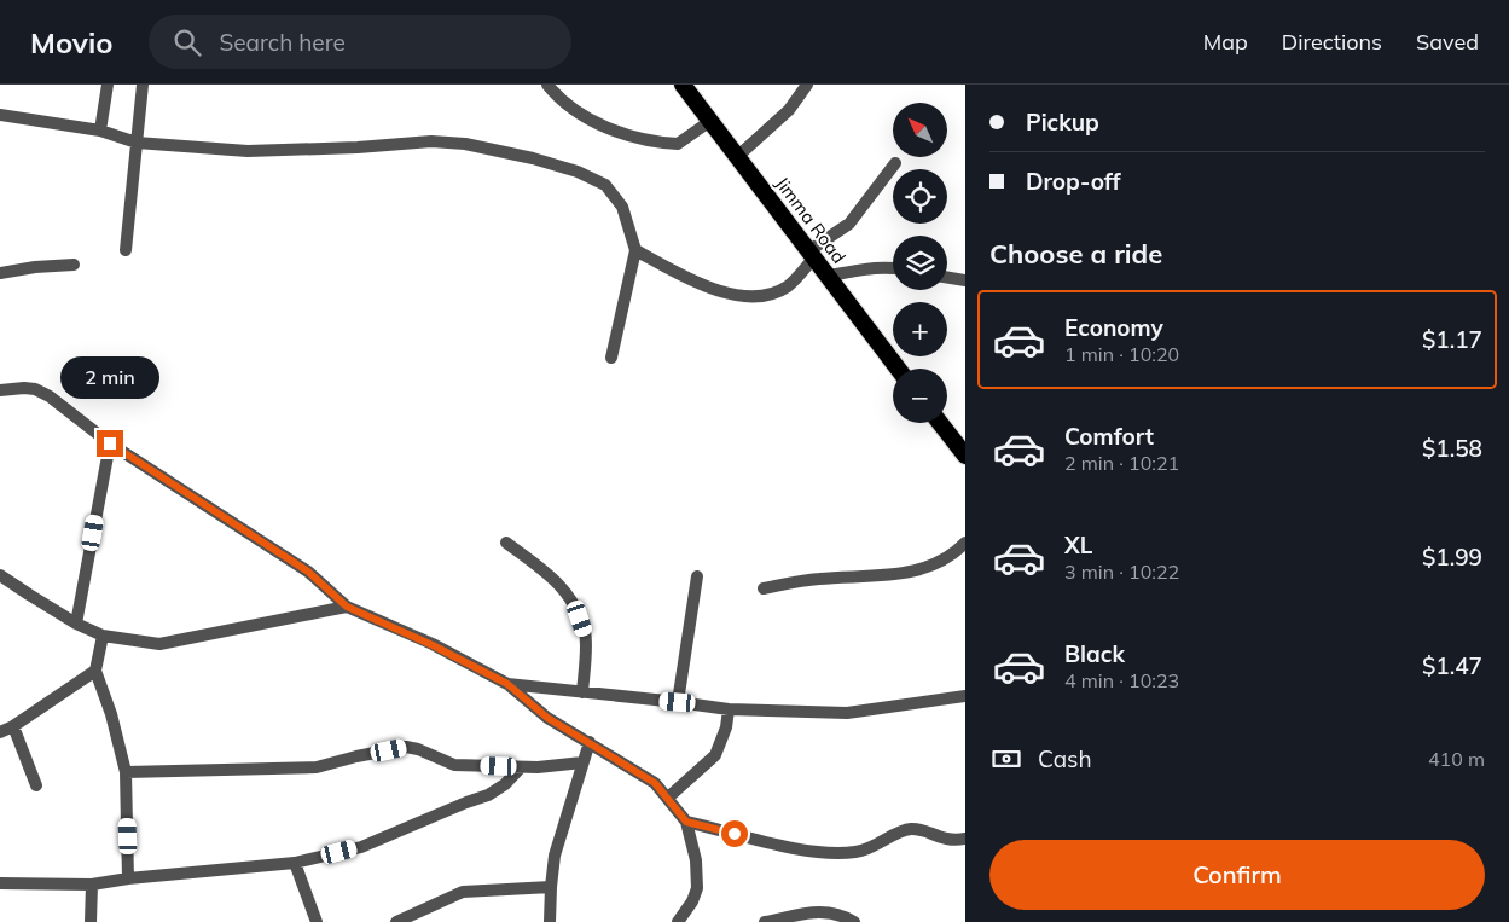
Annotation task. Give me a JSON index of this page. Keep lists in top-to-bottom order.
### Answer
{
  "streets": {
    "highway": ["Jimma Road"]
  },
  "north": "top left",
  "page": {
    "header": "Movio",
    "search": "Search here",
    "nav": ["Map", "Directions", "Saved"],
    "banner": ["Pickup", "Drop-off"],
    "map_buttons": ["+", "−"],
    "heading": "Choose a ride",
    "list": [
      {
        "name": "Economy",
        "note": "1 min · 10:20",
        "value": "$1.17"
      },
      {
        "name": "Comfort",
        "note": "2 min · 10:21",
        "value": "$1.58"
      },
      {
        "name": "XL",
        "note": "3 min · 10:22",
        "value": "$1.99"
      },
      {
        "name": "Black",
        "note": "4 min · 10:23",
        "value": "$1.47"
      }
    ],
    "bubble": "2 min",
    "pay": ["Cash", "410 m"],
    "buttons": "Confirm"
  }
}
